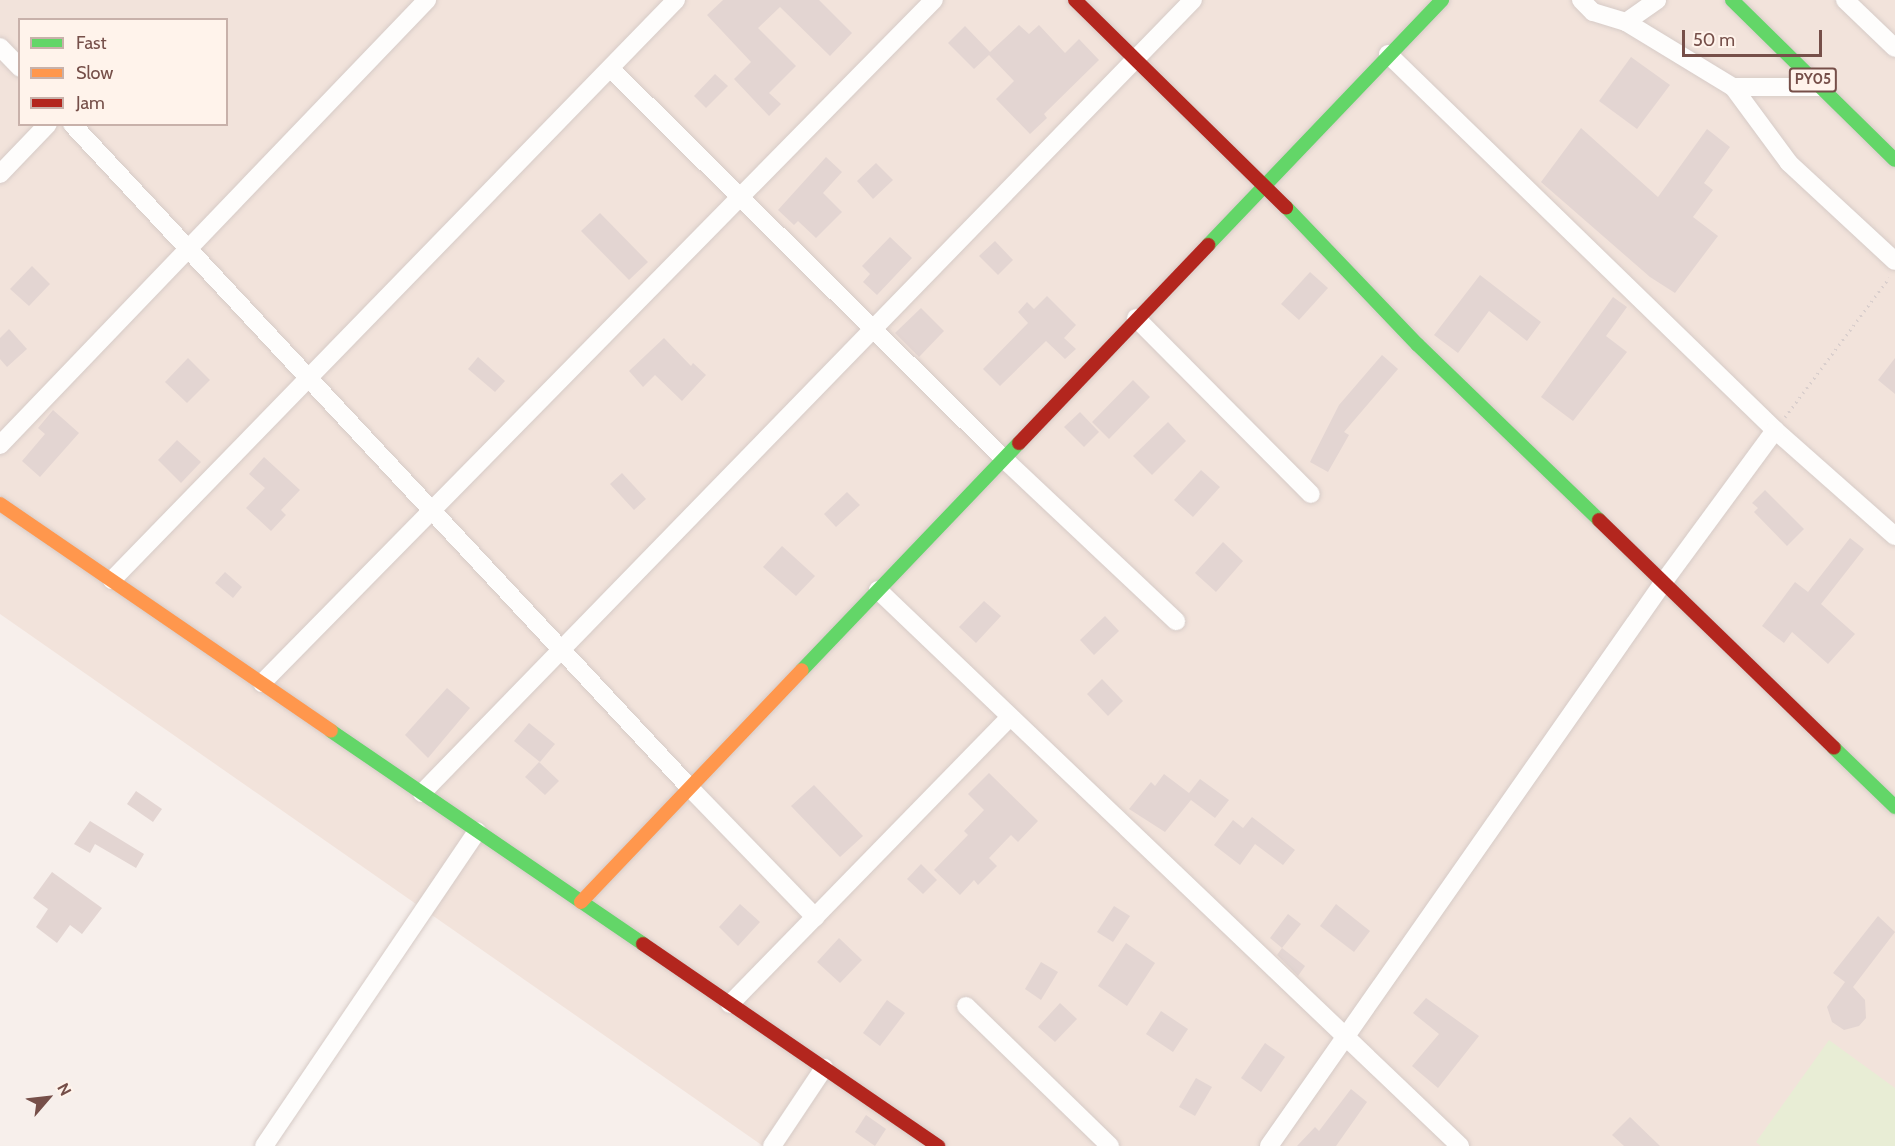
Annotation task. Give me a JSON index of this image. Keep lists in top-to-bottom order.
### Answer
{
  "streets": {
    "main road": ["PY05"]
  },
  "legend": ["Fast", "Slow", "Jam"],
  "scale_bar": "50 m",
  "north": "top right"
}
